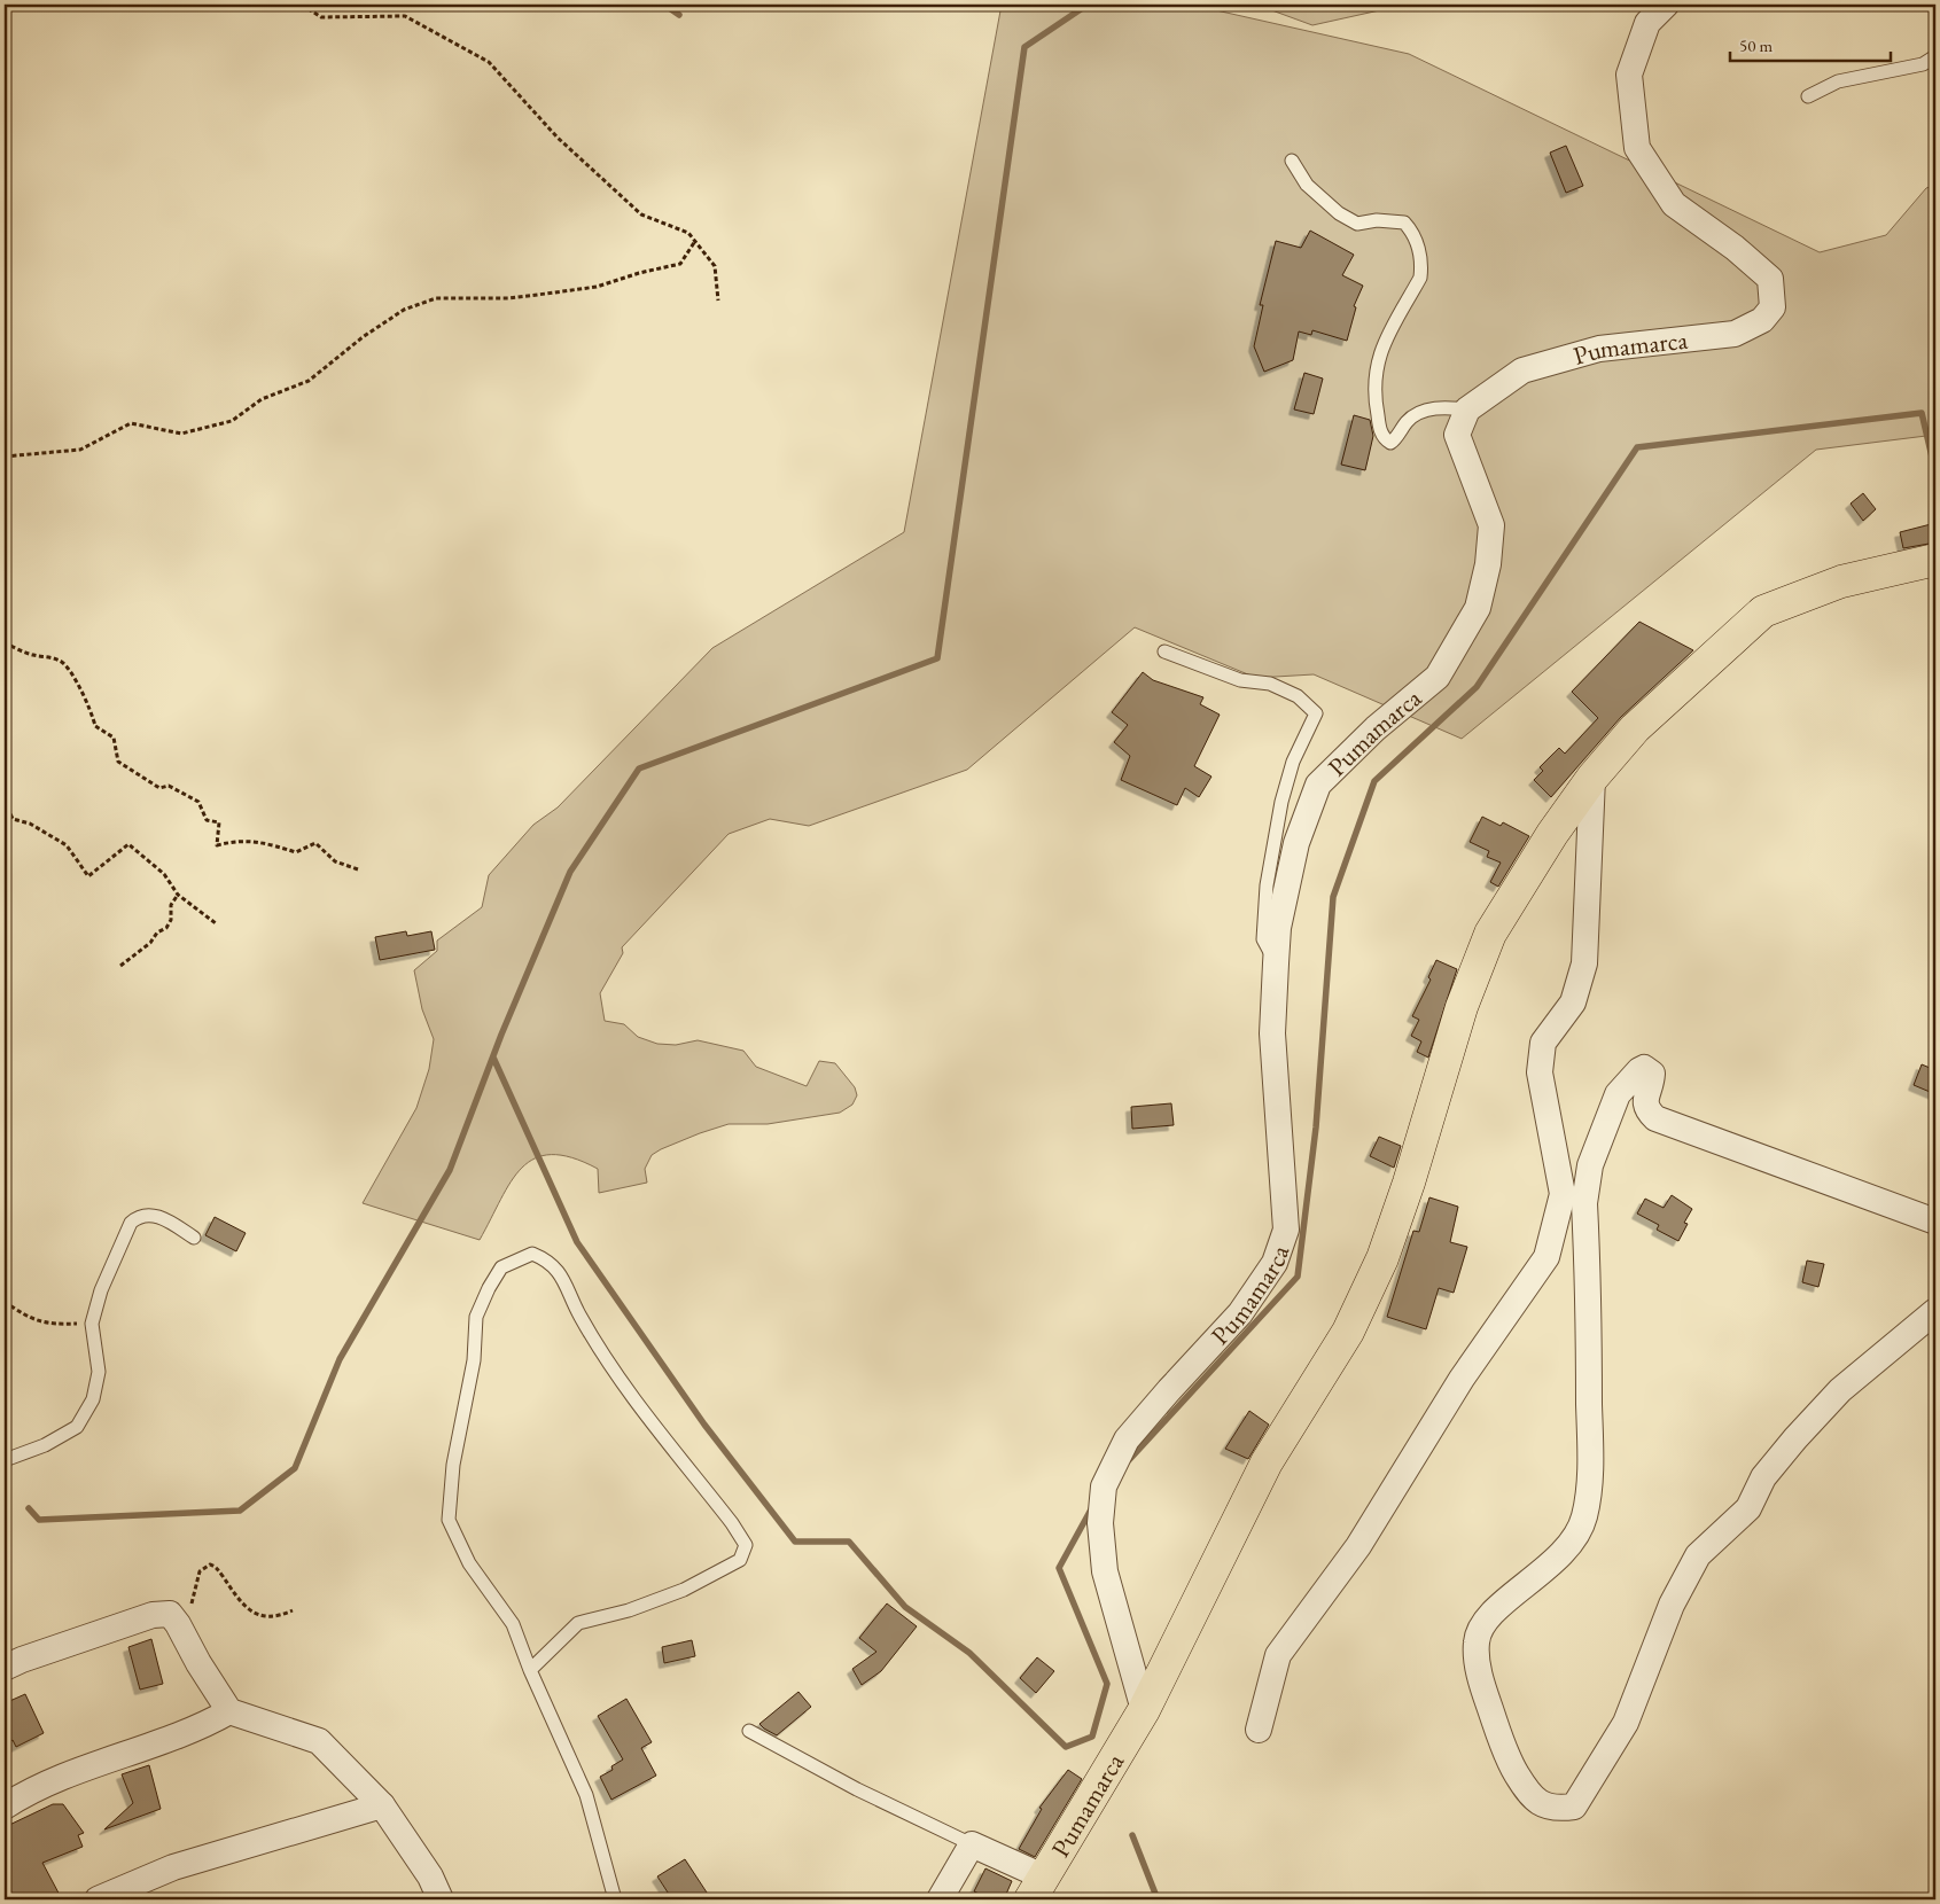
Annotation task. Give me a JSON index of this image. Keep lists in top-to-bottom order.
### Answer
{
  "streets": {
    "main road": ["Pumamarca"]
  },
  "scale_bar": "50 m"
}
